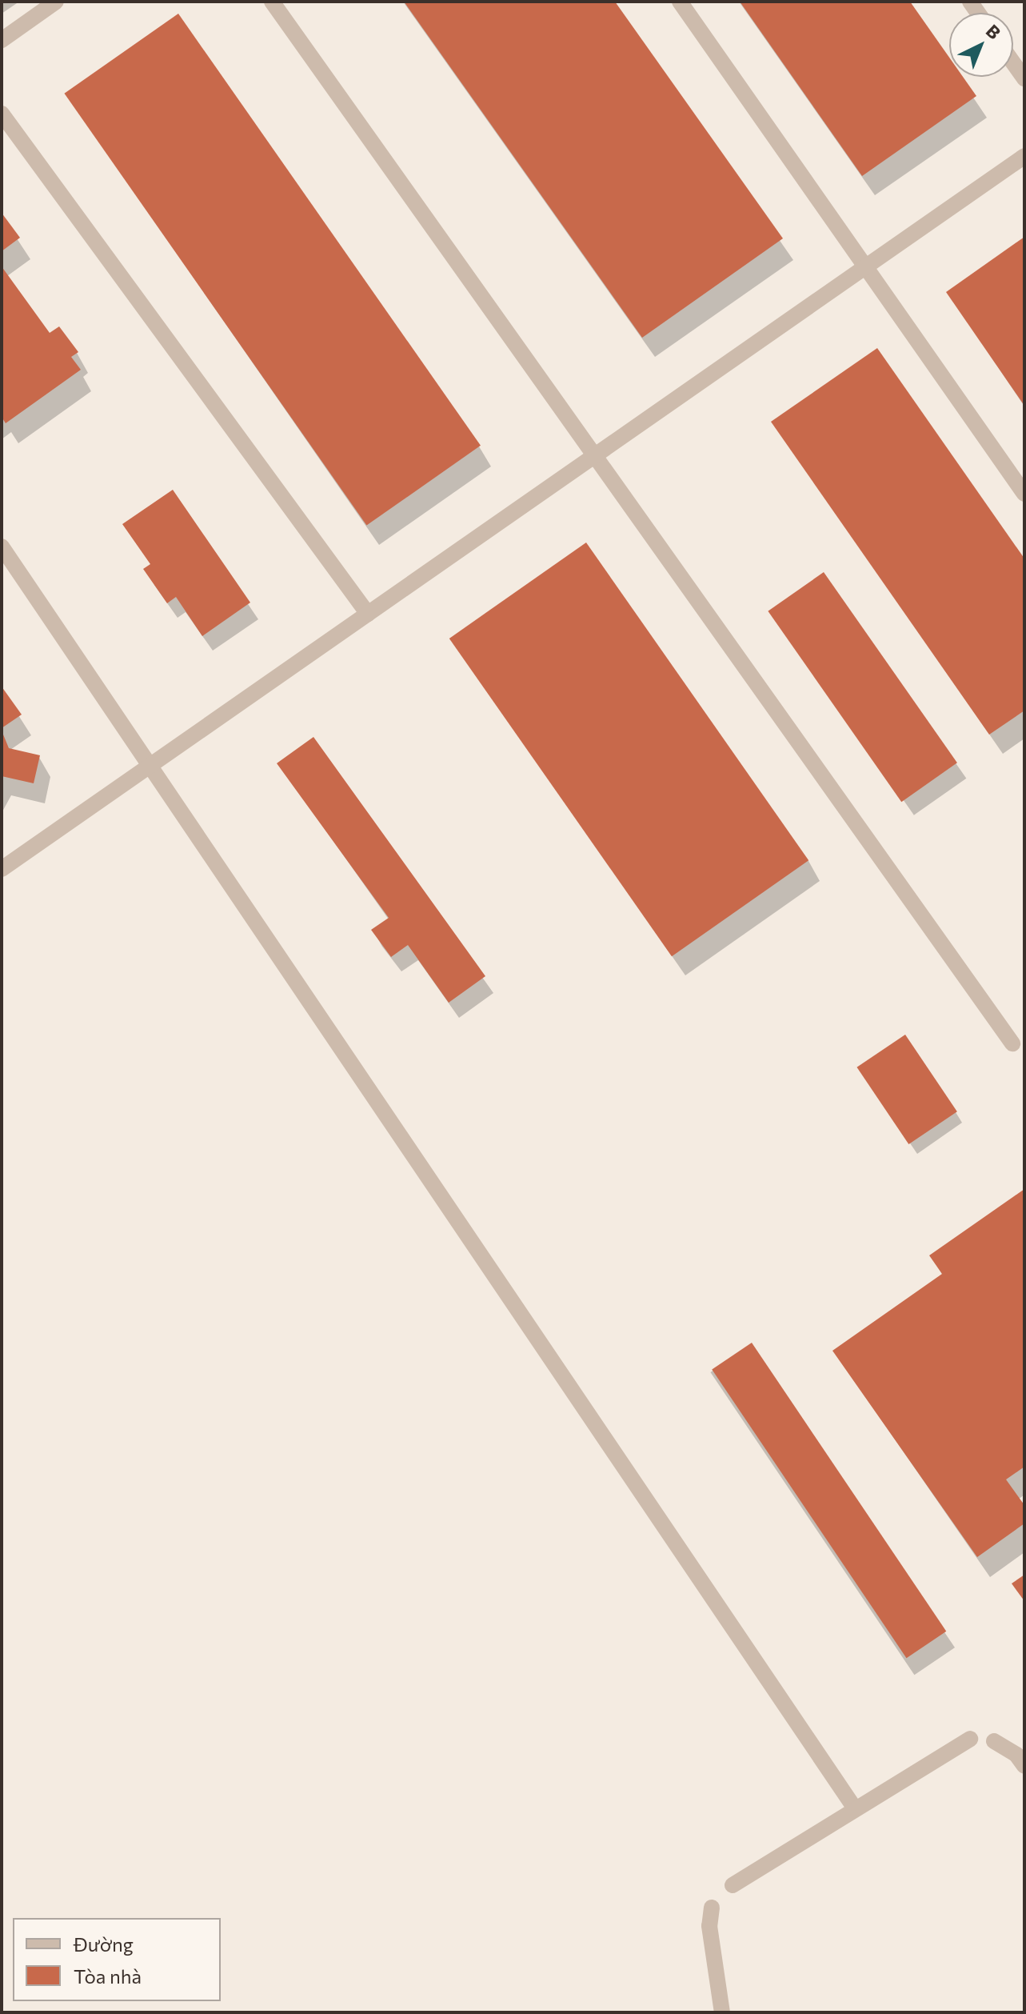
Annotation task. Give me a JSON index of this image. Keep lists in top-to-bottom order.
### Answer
{
  "legend": ["Đường", "Tòa nhà"],
  "north": "top right"
}
